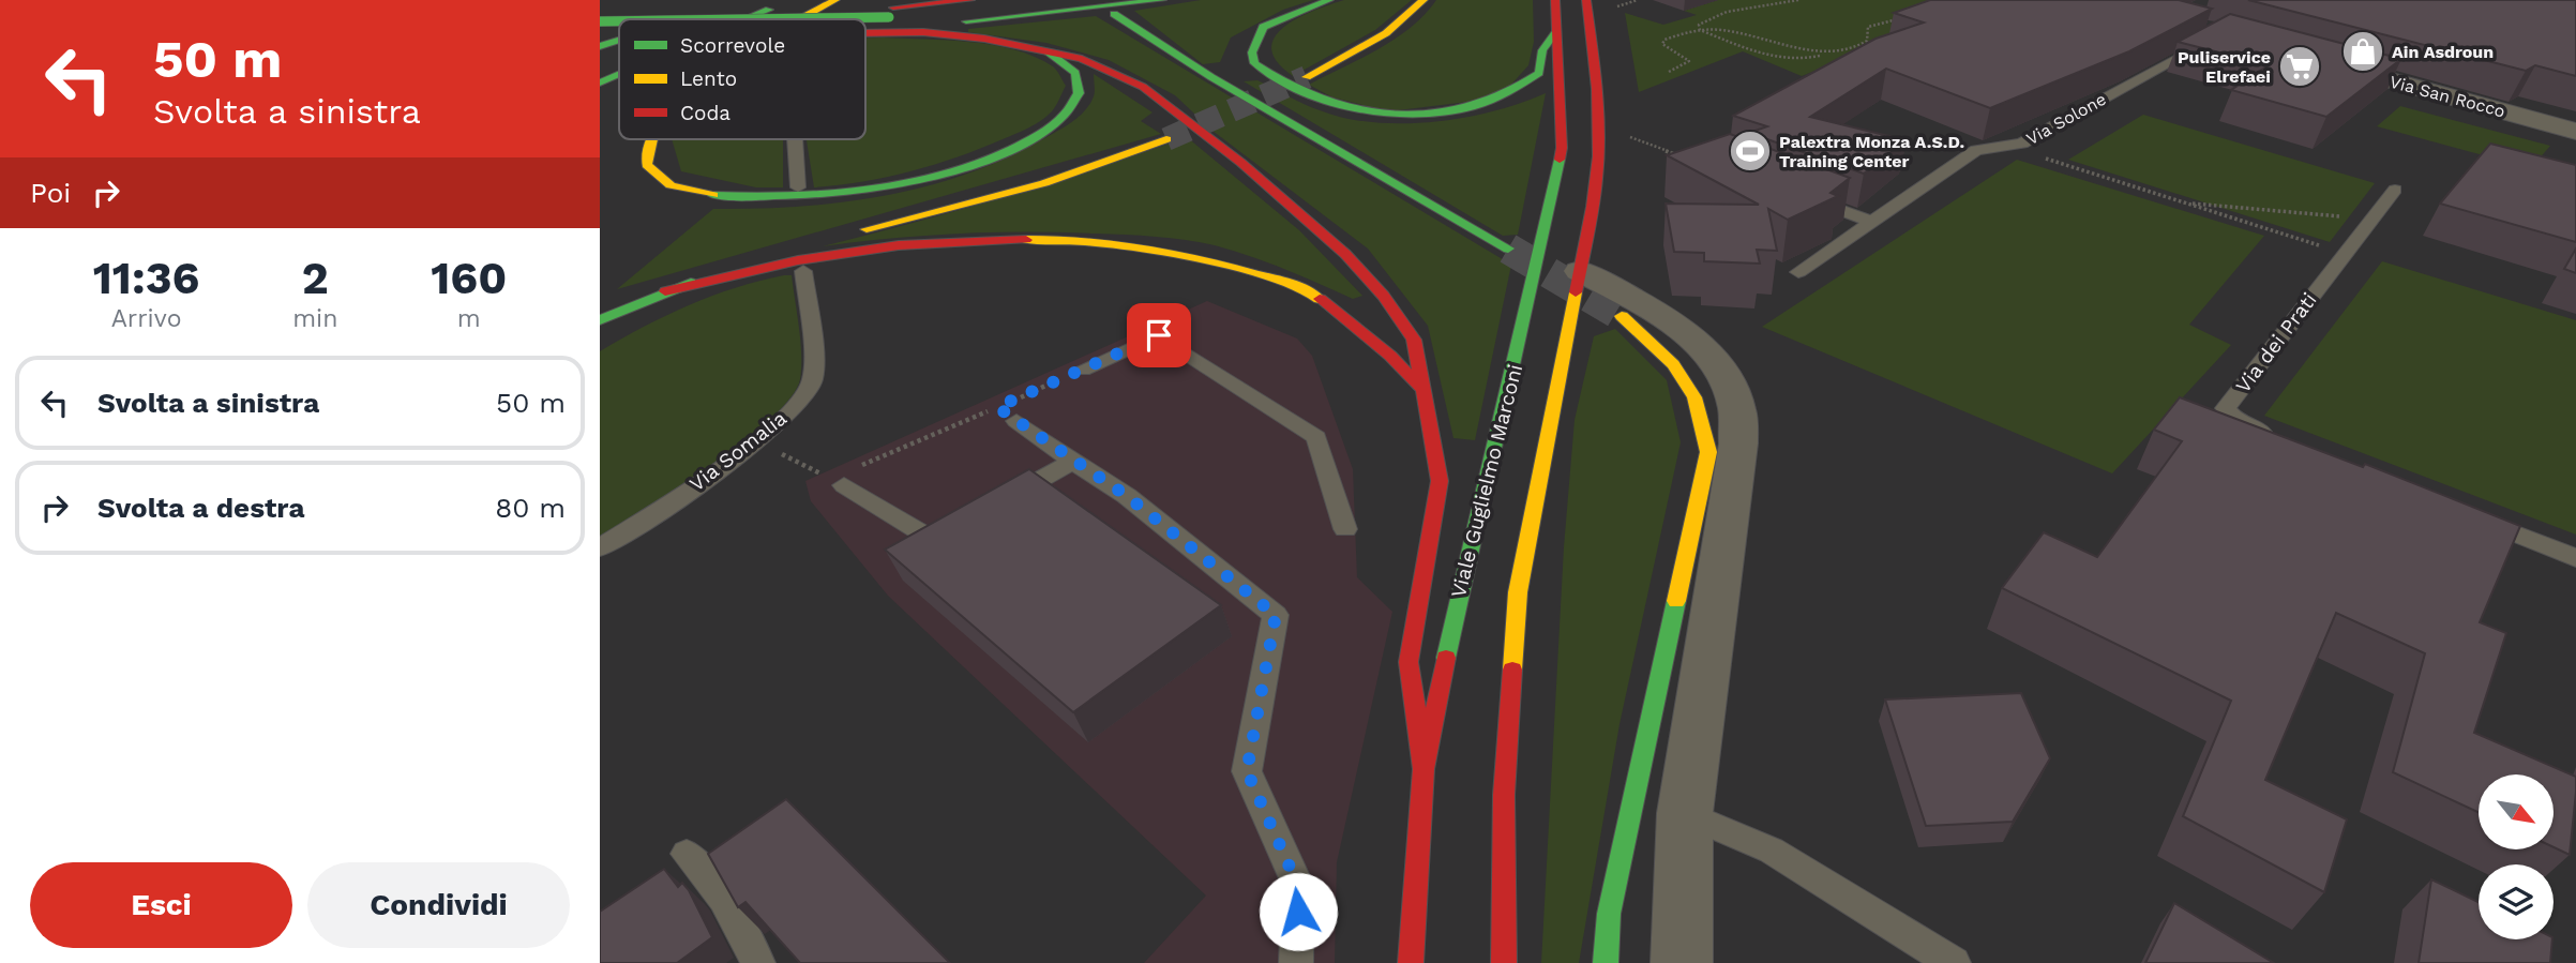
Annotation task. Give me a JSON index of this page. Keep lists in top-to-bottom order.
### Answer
{
  "streets": {
    "main road": ["Viale Guglielmo Marconi"],
    "street": ["Via San Rocco"],
    "lane": ["Via Solone", "Via dei Prati", "Via Somalia"]
  },
  "places": {
    "shop": ["Ain Asdroun"],
    "supermarket": ["Puliservice Elrefaei"],
    "sports": ["Palextra Monza A.S.D. Training Center"]
  },
  "legend": ["Scorrevole", "Lento", "Coda"],
  "north": "bottom right",
  "page": {
    "turn": ["50 m", "Svolta a sinistra"],
    "then": "Poi",
    "eta": [
      "11:36",
      "Arrivo",
      "2",
      "min",
      "160",
      "m"
    ],
    "list": [
      {
        "name": "Svolta a sinistra",
        "value": "50 m"
      },
      {
        "name": "Svolta a destra",
        "value": "80 m"
      }
    ],
    "buttons": ["Esci", "Condividi"]
  }
}
